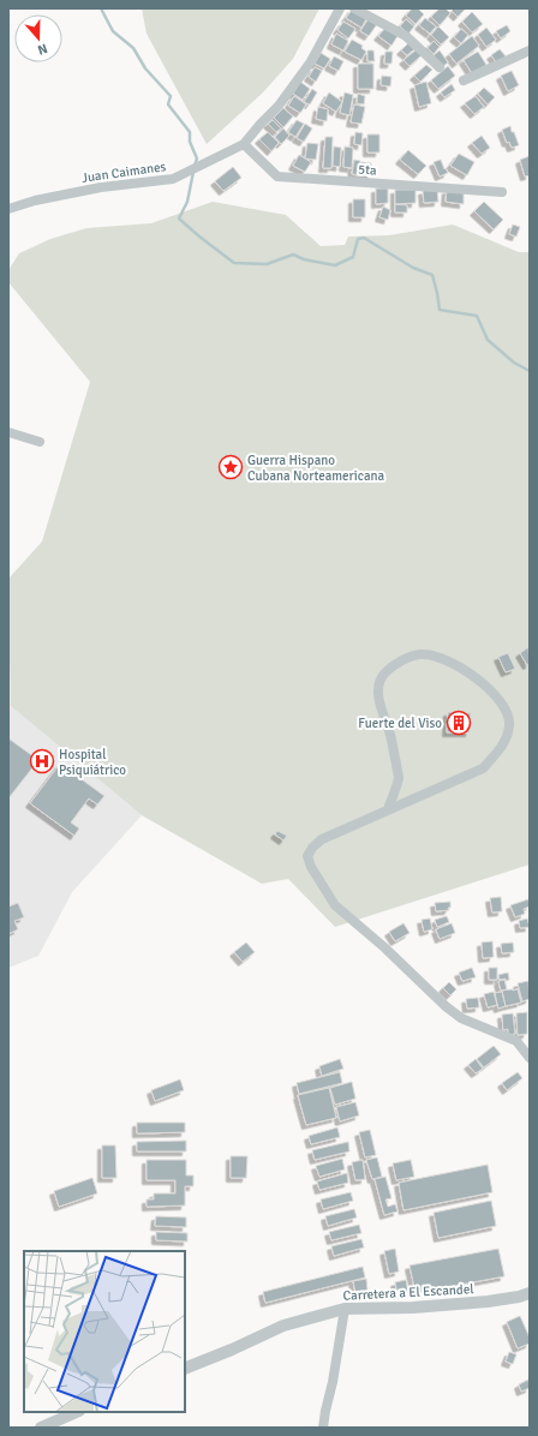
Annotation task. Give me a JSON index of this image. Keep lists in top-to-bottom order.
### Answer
{
  "streets": {
    "street": ["5ta", "Juan Caimanes", "Carretera a El Escandel"]
  },
  "crossings": [
    ["5ta", "Juan Caimanes"]
  ],
  "places": {
    "place": ["Guerra Hispano Cubana Norteamericana"],
    "building": ["Fuerte del Viso"],
    "hospital": ["Hospital Psiquiátrico"]
  },
  "north": "bottom"
}
